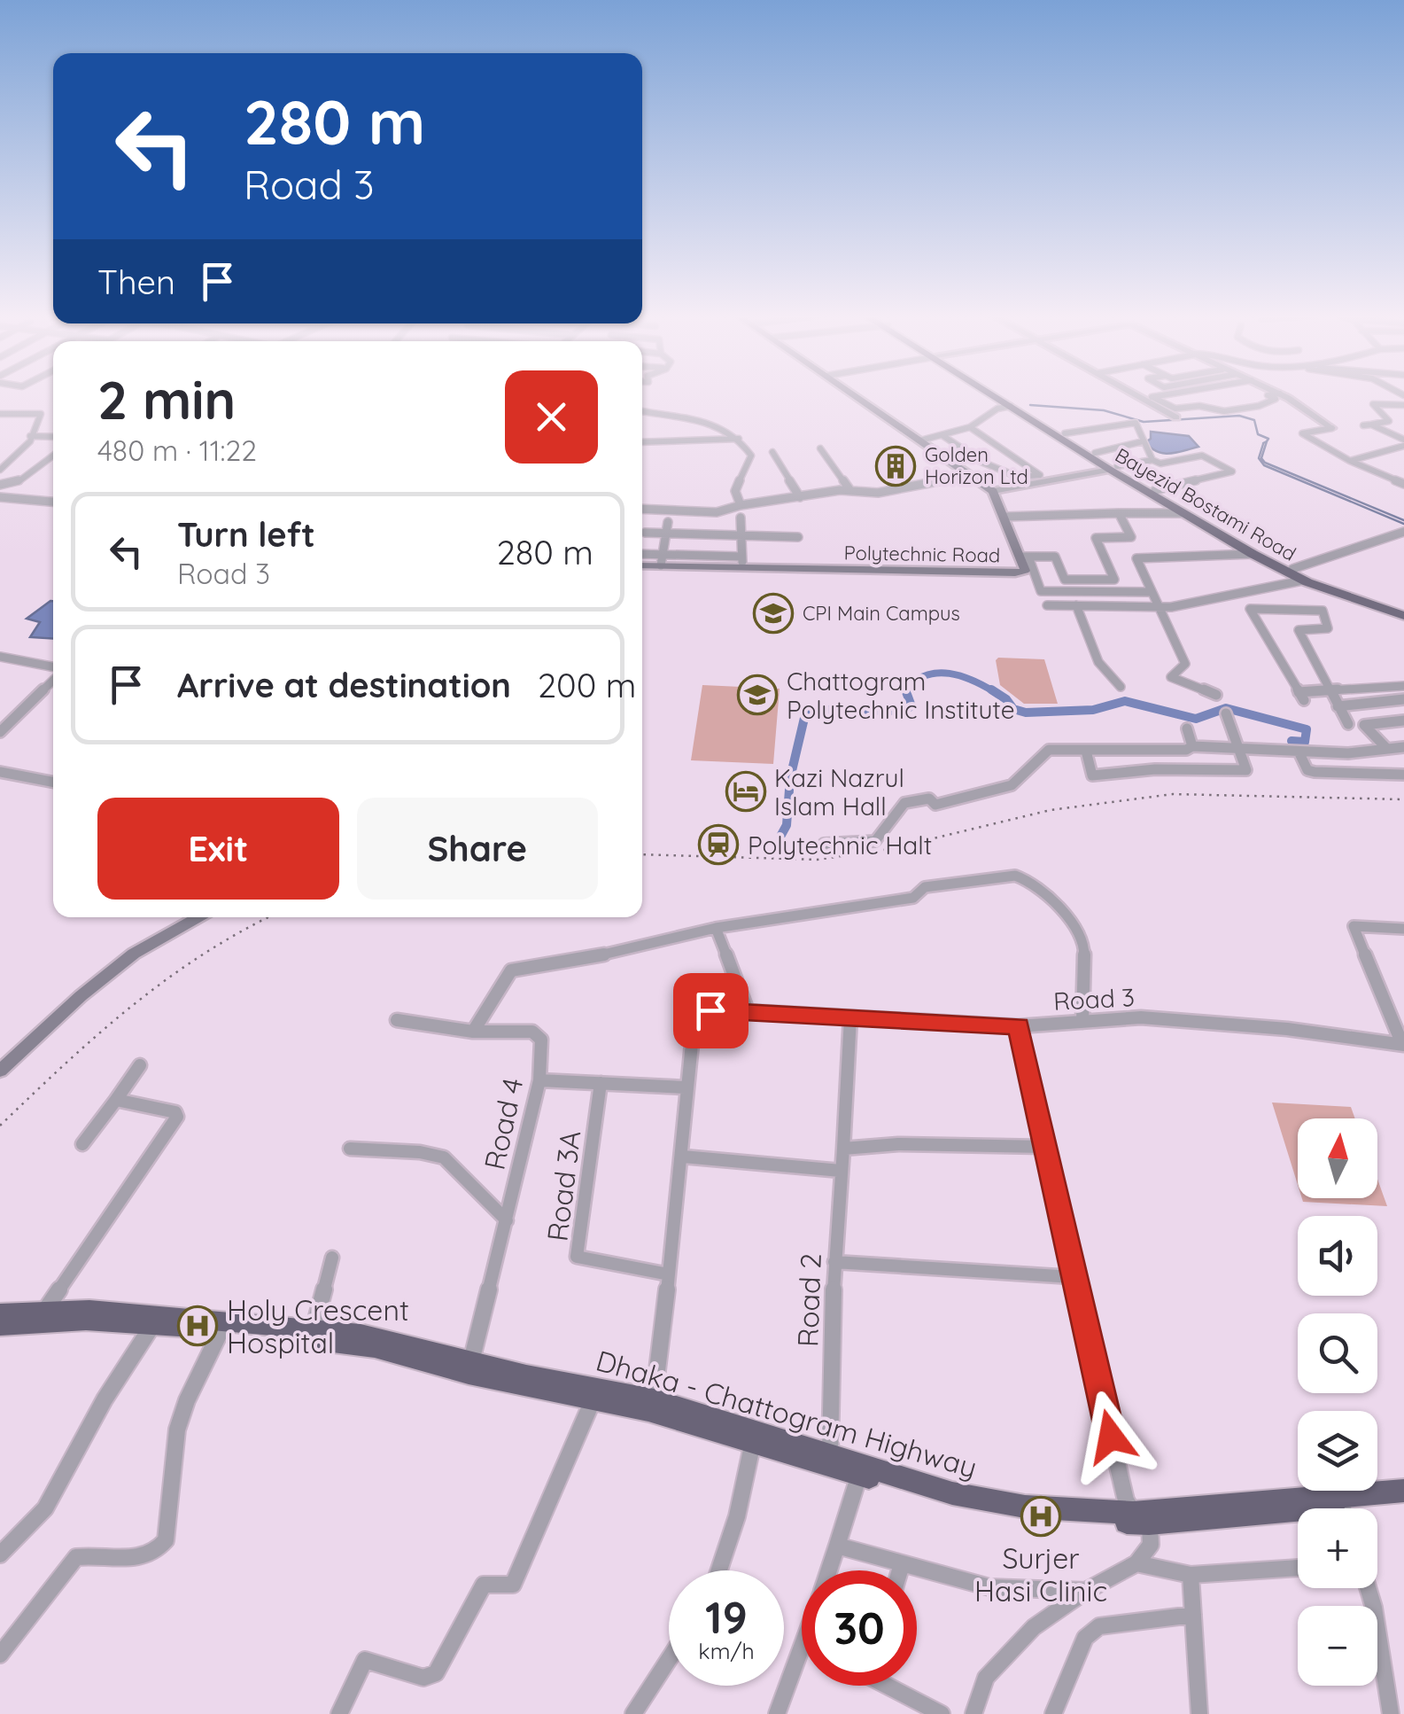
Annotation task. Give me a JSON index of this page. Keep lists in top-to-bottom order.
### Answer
{
  "streets": {
    "highway": ["Dhaka - Chattogram Highway"],
    "main road": ["Bayezid Bostami Road", "Polytechnic Road"],
    "street": [
      "Road 3",
      "Road 4",
      "Road 3A",
      "Road 2"
    ]
  },
  "crossings": [
    ["Road 3", "Road 3A"],
    ["Road 3", "Road 2"],
    ["Road 3", "Dhaka - Chattogram Highway"],
    ["Road 4", "Dhaka - Chattogram Highway"],
    ["Road 2", "Dhaka - Chattogram Highway"]
  ],
  "places": {
    "building": ["Golden Horizon Ltd"],
    "school or university": ["CPI Main Campus", "Chattogram Polytechnic Institute"],
    "hotel": ["Kazi Nazrul Islam Hall"],
    "station": ["Polytechnic Halt"],
    "hospital": ["Holy Crescent Hospital", "Surjer Hasi Clinic"]
  },
  "north": "top",
  "page": {
    "turn": ["280 m", "Road 3"],
    "then": "Then",
    "heading": ["2 min", "480 m · 11:22"],
    "list": [
      {
        "name": "Turn left",
        "note": "Road 3",
        "value": "280 m"
      },
      {
        "name": "Arrive at destination",
        "value": "200 m"
      }
    ],
    "buttons": ["Exit", "Share"],
    "map_buttons": ["+", "−"],
    "speed": "19 km/h",
    "limit": "30"
  }
}
